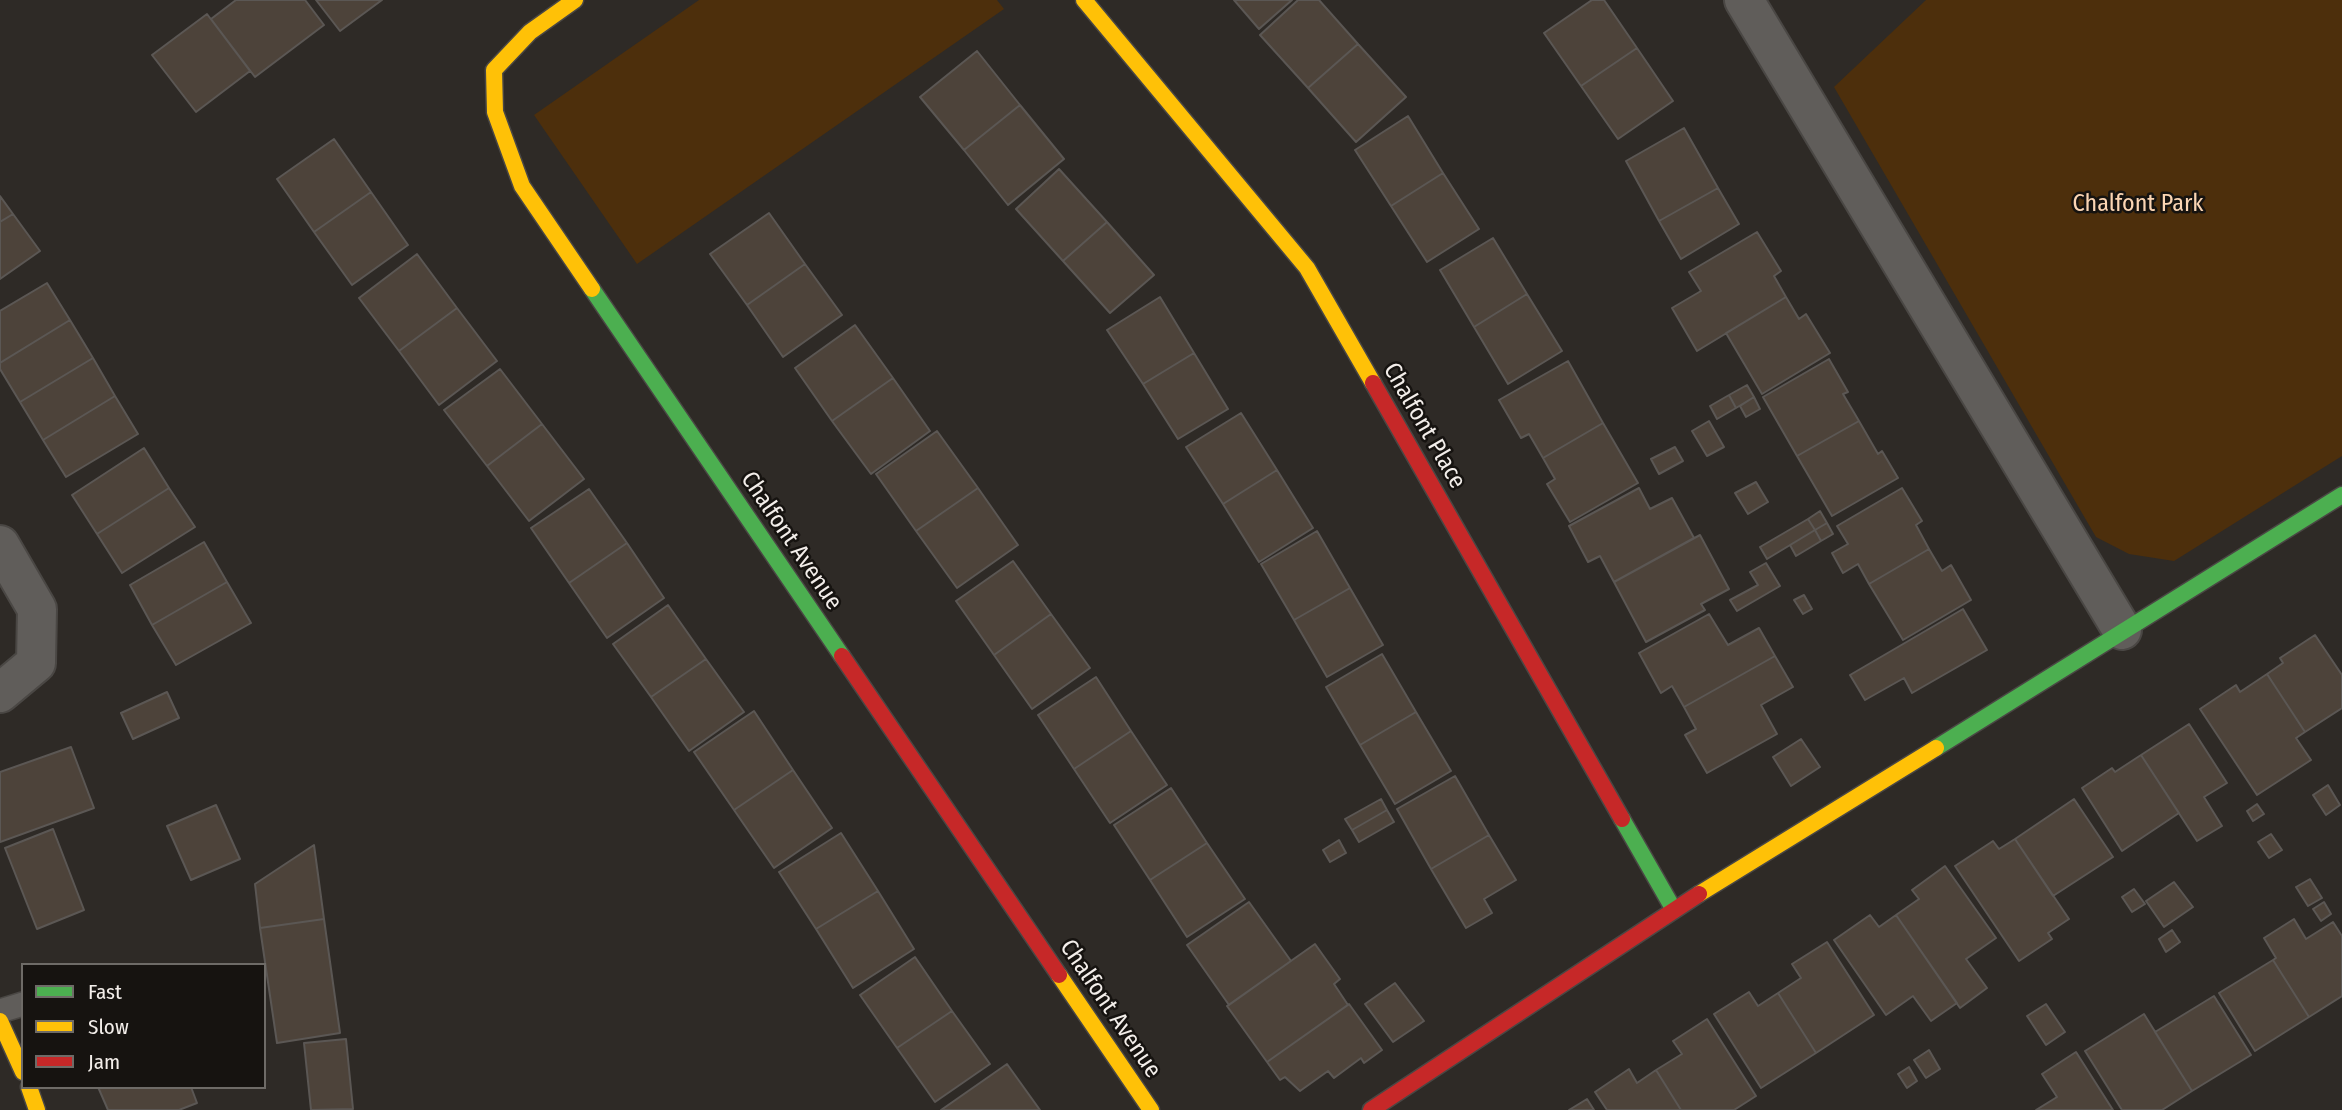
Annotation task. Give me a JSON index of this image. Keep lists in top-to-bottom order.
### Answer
{
  "streets": {
    "street": ["Chalfont Place", "Chalfont Avenue"]
  },
  "parks": ["Chalfont Park"],
  "legend": ["Fast", "Slow", "Jam"]
}
